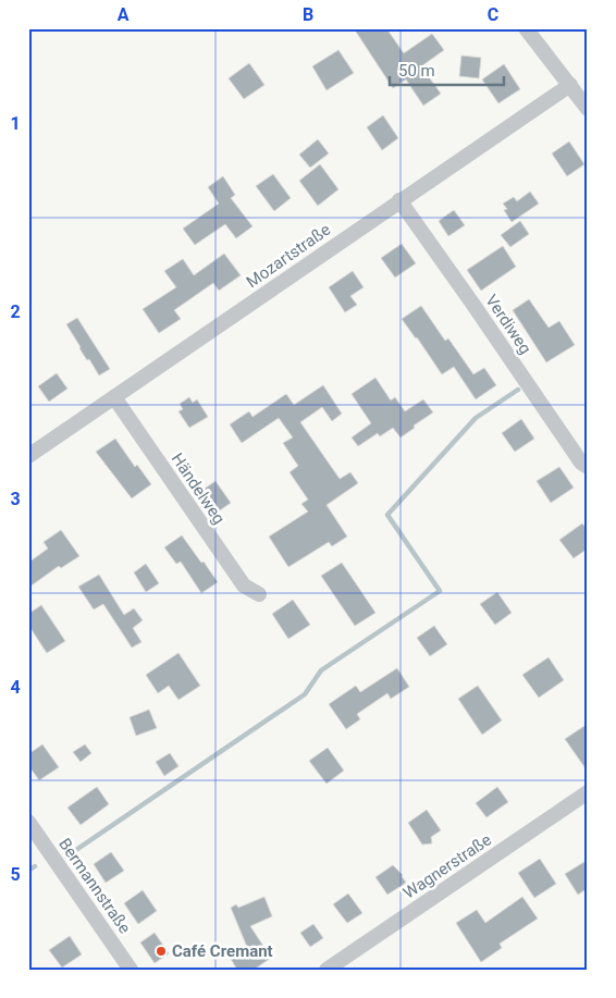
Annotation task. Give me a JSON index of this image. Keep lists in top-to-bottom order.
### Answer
{
  "streets": {
    "street": [
      "Mozartstraße",
      "Verdiweg",
      "Händelweg",
      "Wagnerstraße",
      "Bermannstraße"
    ]
  },
  "crossings": [
    ["Mozartstraße", "Verdiweg"],
    ["Mozartstraße", "Händelweg"]
  ],
  "places": ["Café Cremant"],
  "scale_bar": "50 m",
  "grid": {
    "columns": ["A", "B", "C"],
    "rows": [
      "1",
      "2",
      "3",
      "4",
      "5"
    ]
  }
}
